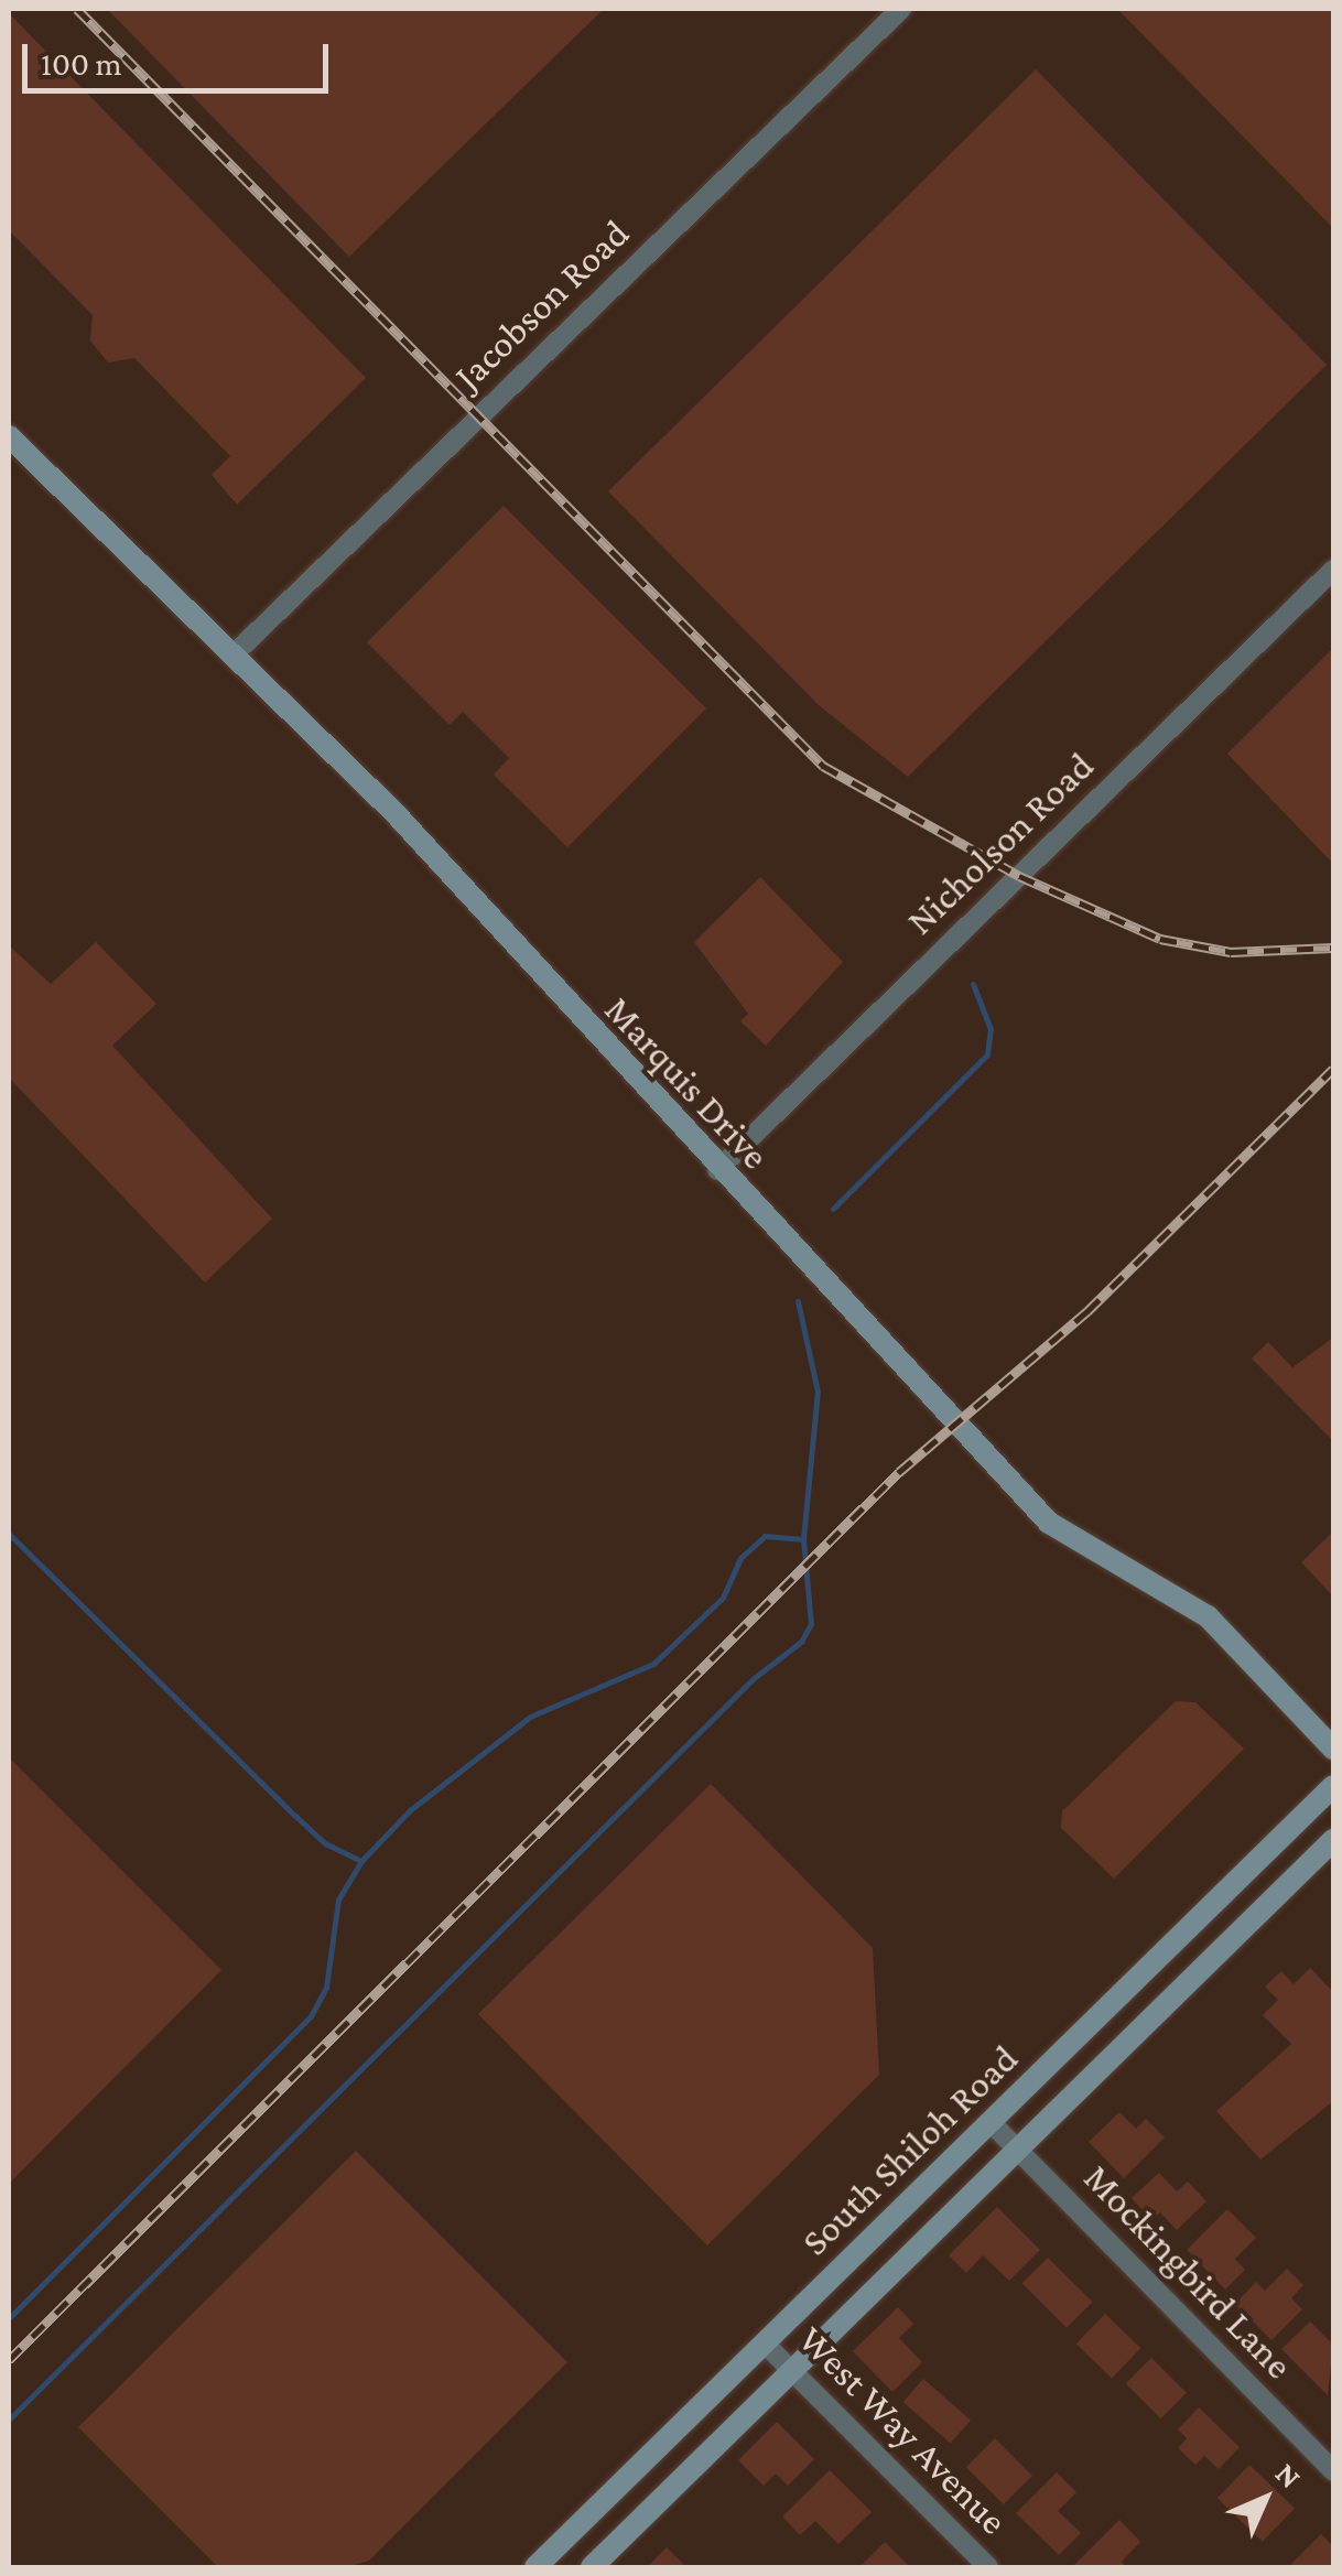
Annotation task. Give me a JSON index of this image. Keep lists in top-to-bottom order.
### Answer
{
  "streets": {
    "main road": ["Marquis Drive", "South Shiloh Road"],
    "street": [
      "Jacobson Road",
      "Nicholson Road",
      "Mockingbird Lane",
      "West Way Avenue"
    ]
  },
  "crossings": [
    ["Jacobson Road", "Marquis Drive"],
    ["Nicholson Road", "Marquis Drive"],
    ["South Shiloh Road", "Mockingbird Lane"],
    ["South Shiloh Road", "West Way Avenue"]
  ],
  "scale_bar": "100 m",
  "north": "top right"
}
